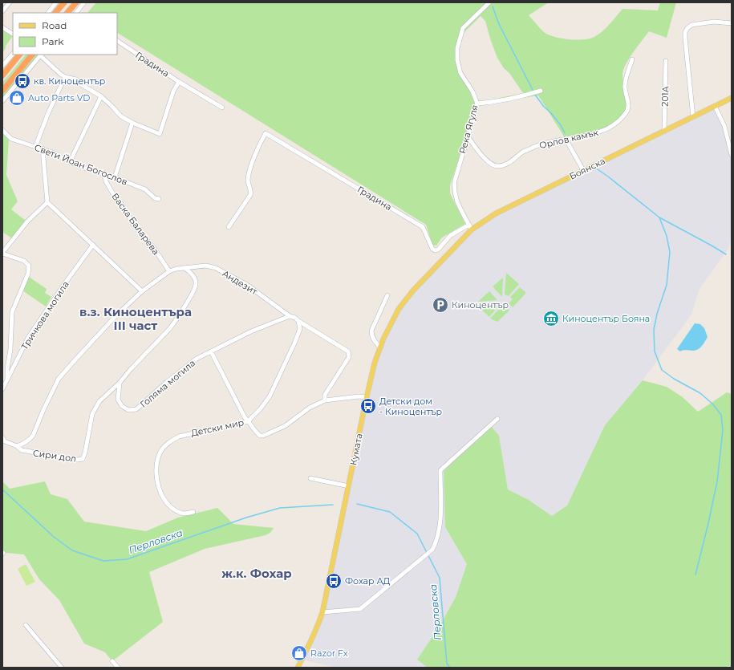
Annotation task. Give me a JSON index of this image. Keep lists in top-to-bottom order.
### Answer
{
  "streets": {
    "main road": ["Боянска", "Кумата"],
    "street": [
      "Градина",
      "201А",
      "Река Ягуля",
      "Орлов камък",
      "Свети Йоан Богослов",
      "Васка Баларева",
      "Андезит",
      "Тричкова могила",
      "Голяма могила",
      "Детски мир",
      "Сири дол"
    ]
  },
  "crossings": [
    ["Градина", "Река Ягуля"],
    ["Градина", "Боянска"],
    ["201А", "Боянска"],
    ["Река Ягуля", "Орлов камък"],
    ["Река Ягуля", "Боянска"],
    ["Свети Йоан Богослов", "Васка Баларева"],
    ["Боянска", "Кумата"],
    ["Андезит", "Голяма могила"],
    ["Голяма могила", "Сири дол"],
    ["Детски мир", "Кумата"]
  ],
  "districts": ["в.з. Киноцентъра ІІІ част", "ж.к. Фохар"],
  "water": ["Перловска"],
  "places": {
    "bus stop": ["кв. Киноцентър", "Детски дом - Киноцентър", "Фохар АД"],
    "shop": ["Auto Parts VD", "Razor Fx"],
    "parking": ["Киноцентър"],
    "museum": ["Киноцентър Бояна"]
  },
  "legend": ["Road", "Park"]
}
